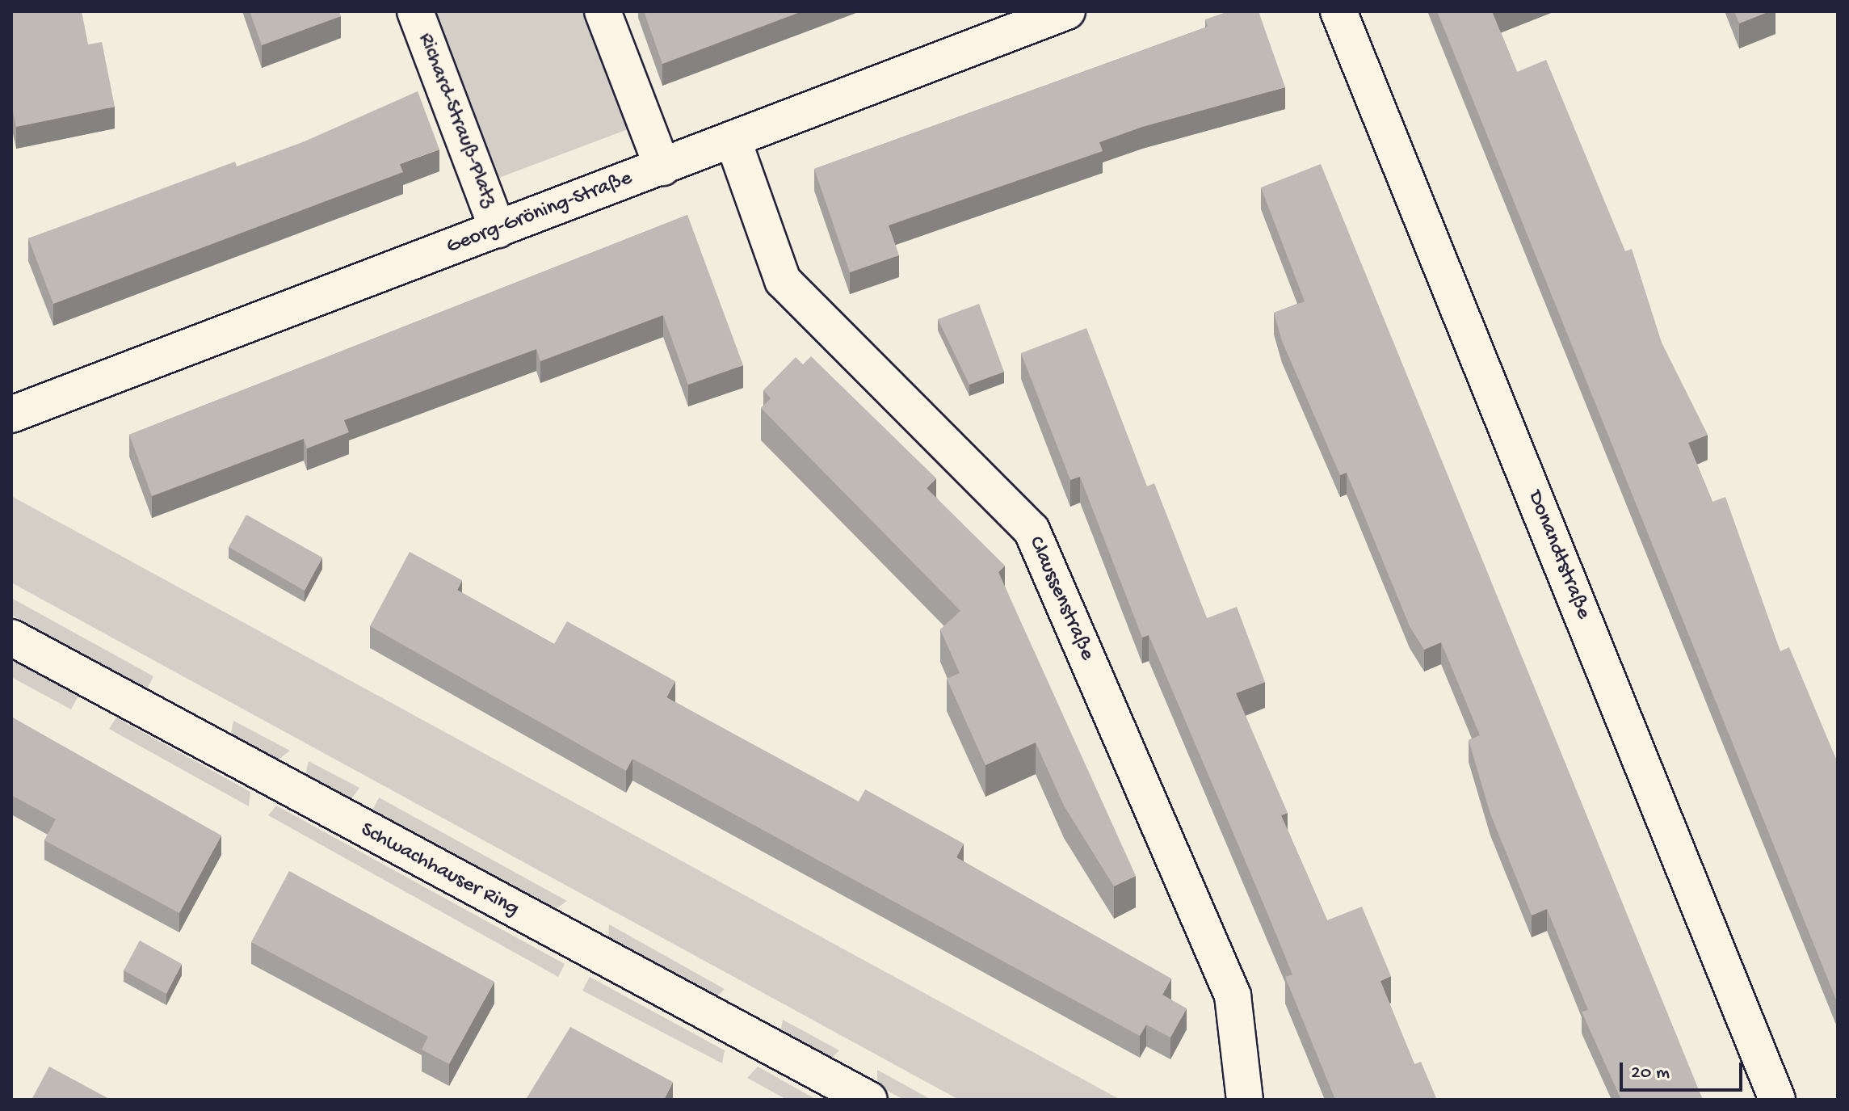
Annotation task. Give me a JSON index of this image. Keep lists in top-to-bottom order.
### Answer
{
  "streets": {
    "street": [
      "Richard-Strauß-Platz",
      "Georg-Gröning-Straße",
      "Donandtstraße",
      "Claussenstraße",
      "Schwachhauser Ring"
    ]
  },
  "crossings": [
    ["Richard-Strauß-Platz", "Georg-Gröning-Straße"],
    ["Georg-Gröning-Straße", "Claussenstraße"]
  ],
  "scale_bar": "20 m"
}
